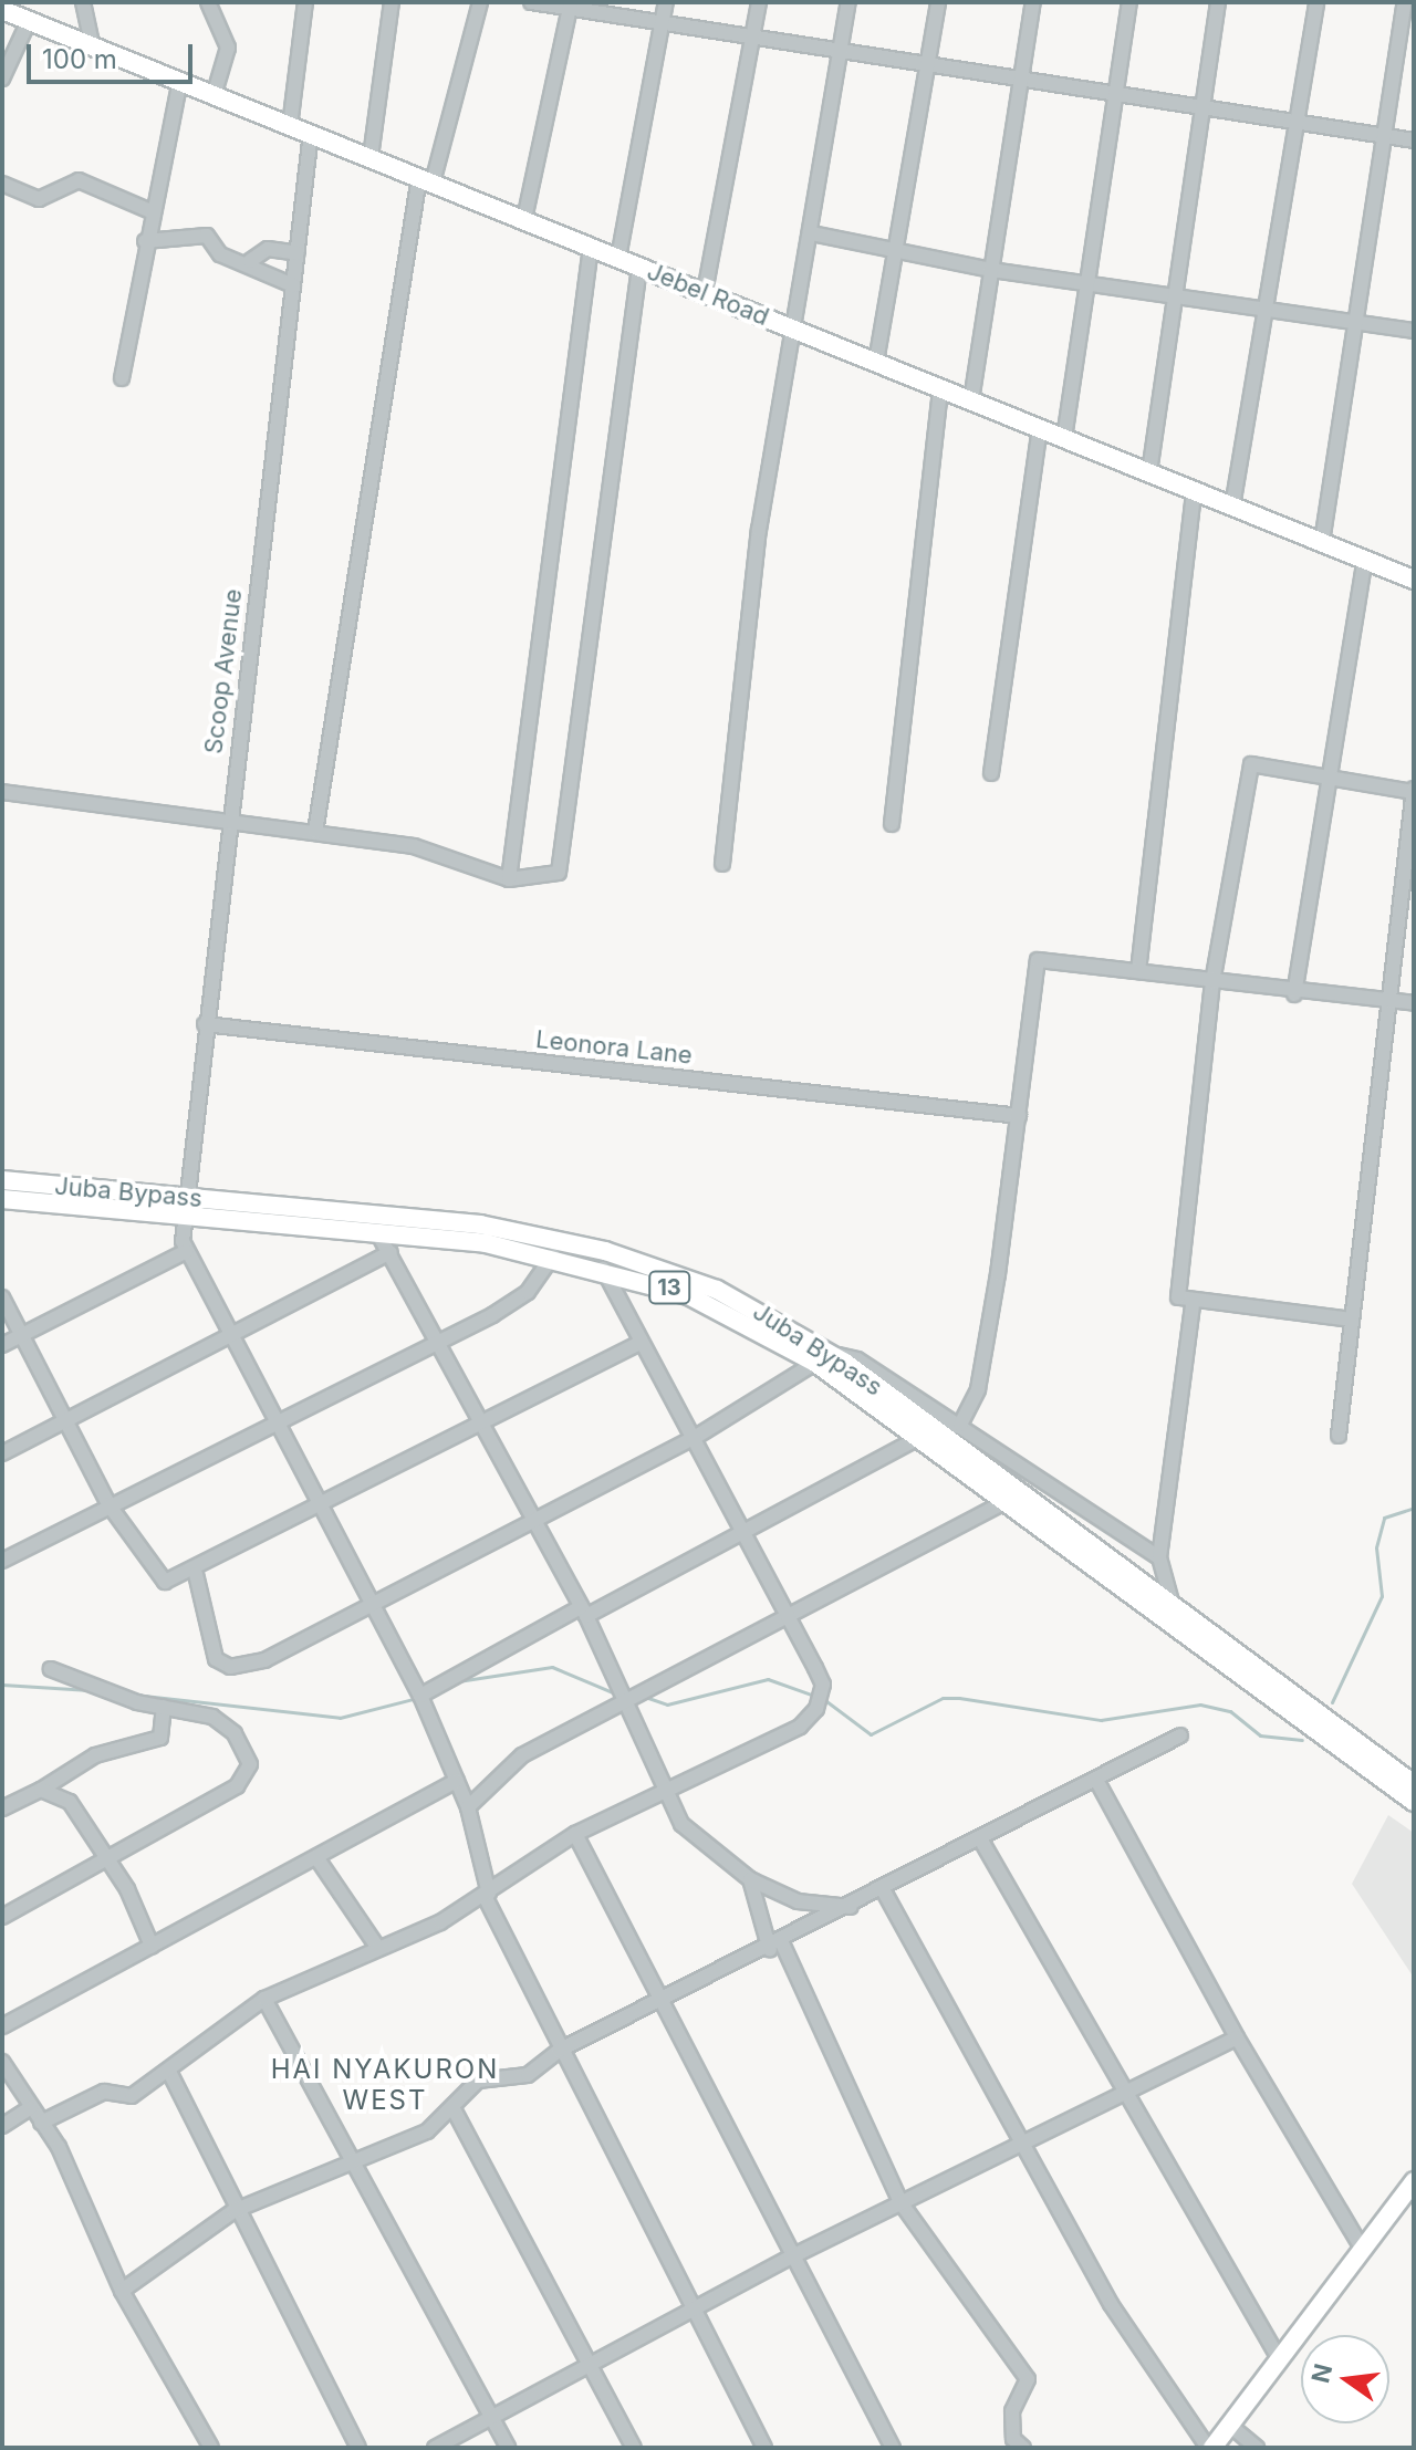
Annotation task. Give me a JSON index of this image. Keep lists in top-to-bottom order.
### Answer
{
  "streets": {
    "main road": ["Jebel Road", "Juba Bypass", "13"],
    "street": ["Scoop Avenue", "Leonora Lane"]
  },
  "crossings": [
    ["Jebel Road", "Scoop Avenue"],
    ["Scoop Avenue", "Leonora Lane"],
    ["Scoop Avenue", "Juba Bypass"]
  ],
  "districts": ["HAI NYAKURON WEST"],
  "scale_bar": "100 m",
  "north": "left"
}
